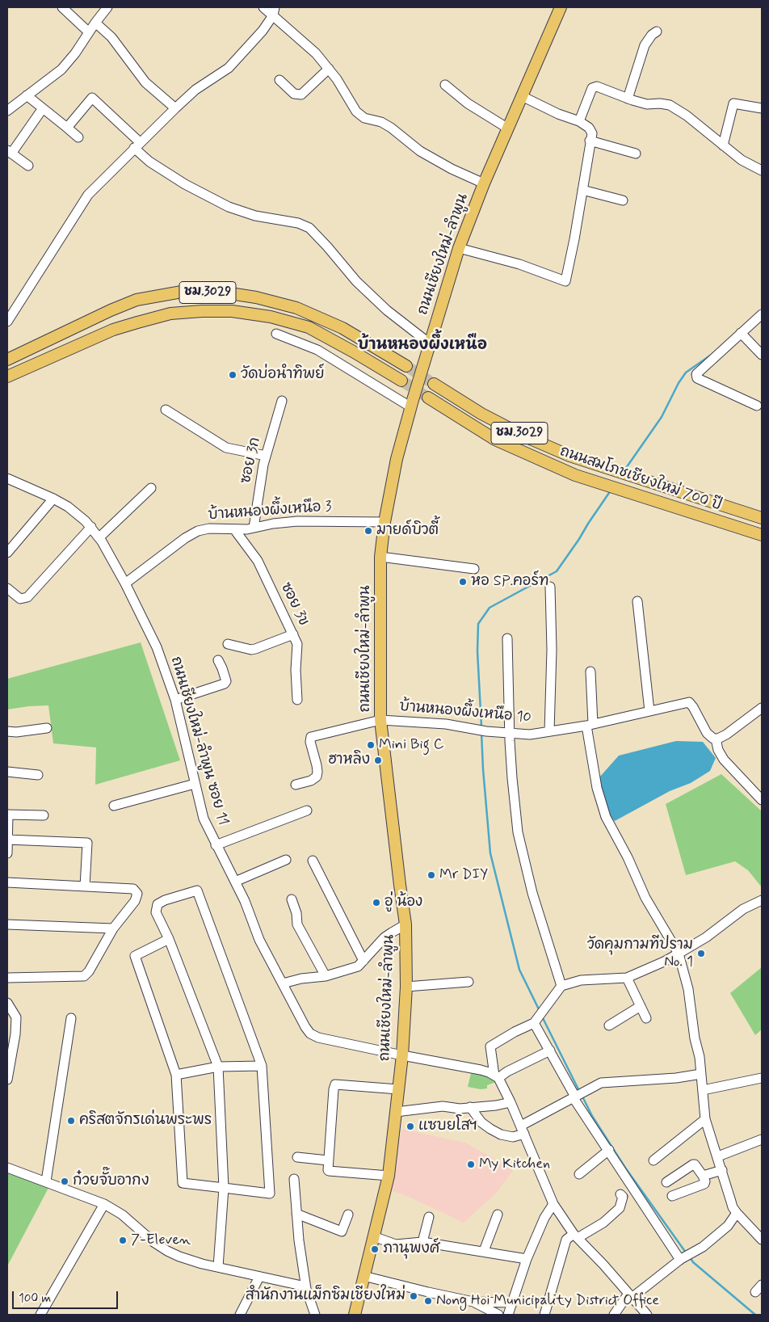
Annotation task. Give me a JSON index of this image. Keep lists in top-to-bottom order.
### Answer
{
  "streets": {
    "main road": ["ถนนเชียงใหม่-ลำพูน", "ชม.3029", "ถนนสมโภชเชียงใหม่ 700 ปี"],
    "street": [
      "ซอย 3ก",
      "บ้านหนองผึ้งเหนือ 3",
      "ซอย 3ข",
      "บ้านหนองผึ้งเหนือ 10",
      "ถนนเชียงใหม่-ลำพูน ซอย 11"
    ]
  },
  "crossings": [
    ["ถนนเชียงใหม่-ลำพูน", "บ้านหนองผึ้งเหนือ 3"],
    ["ถนนเชียงใหม่-ลำพูน", "บ้านหนองผึ้งเหนือ 10"],
    ["ถนนเชียงใหม่-ลำพูน", "ถนนเชียงใหม่-ลำพูน ซอย 11"],
    ["ซอย 3ก", "บ้านหนองผึ้งเหนือ 3"],
    ["บ้านหนองผึ้งเหนือ 3", "ซอย 3ข"],
    ["บ้านหนองผึ้งเหนือ 3", "ถนนเชียงใหม่-ลำพูน ซอย 11"]
  ],
  "districts": ["บ้านหนองผึ้งเหนือ"],
  "places": [
    "วัดบ่อนำทิพย์",
    "มายด์บิวตี้",
    "หอ SP.คอร์ท",
    "Mini Big C",
    "ฮาหลิง",
    "Mr DIY",
    "อู่ น้อง",
    "วัดคุมกามทีปราม No. 1",
    "คริสตจักรเด่นพระพร",
    "แซบยโสฯ",
    "My Kitchen",
    "ก๋วยจั๊บอากง",
    "7-Eleven",
    "ภานุพงศ์",
    "สำนักงานแม็กซิมเชียงใหม่",
    "Nong Hoi Municipality District Office"
  ],
  "scale_bar": "100 m"
}
